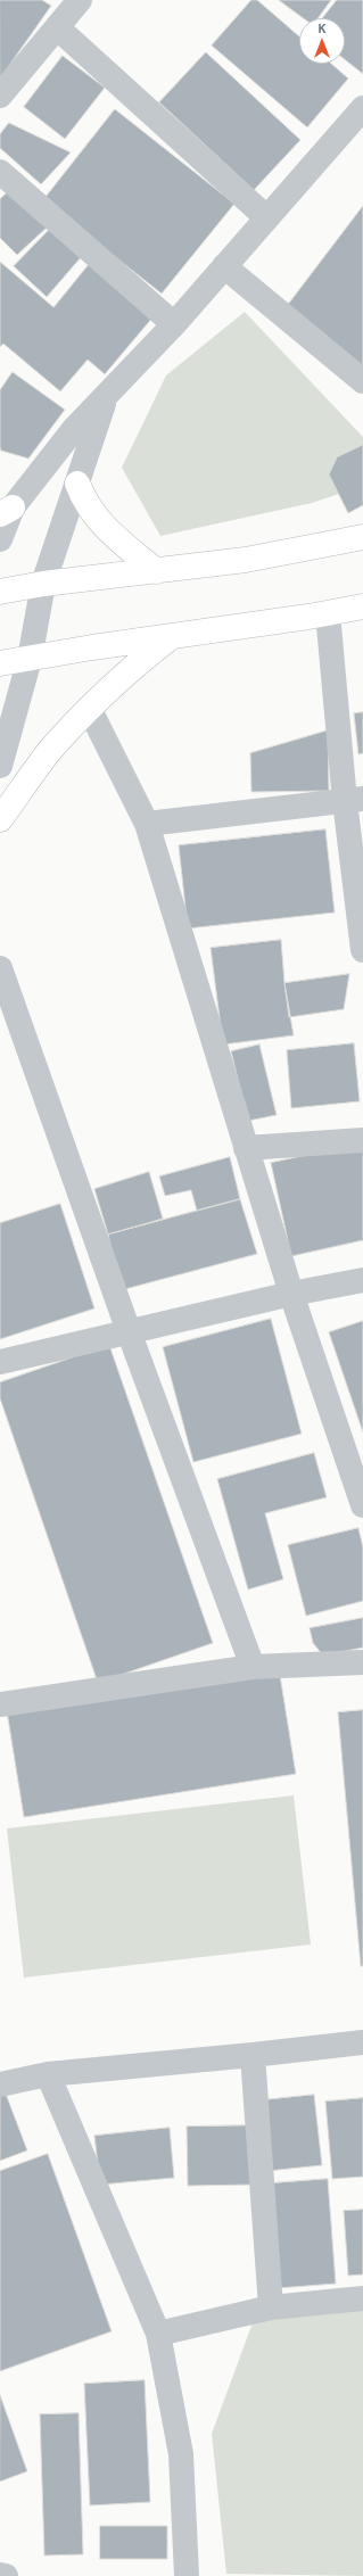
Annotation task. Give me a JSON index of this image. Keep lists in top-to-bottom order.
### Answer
{
  "north": "top"
}
